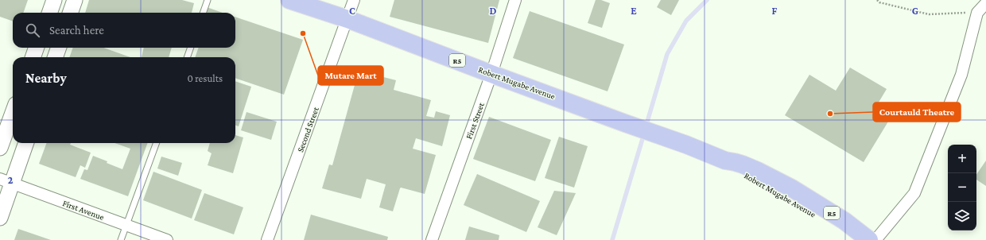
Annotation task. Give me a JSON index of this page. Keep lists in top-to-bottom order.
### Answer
{
  "streets": {
    "highway": ["R5", "Robert Mugabe Avenue"],
    "street": ["First Street", "Second Street", "First Avenue"]
  },
  "crossings": [
    ["Robert Mugabe Avenue", "First Street"],
    ["Robert Mugabe Avenue", "Second Street"]
  ],
  "places": ["Mutare Mart", "Courtauld Theatre"],
  "page": {
    "search": "Search here",
    "heading": ["Nearby", "0 results"],
    "map_buttons": ["+", "−"]
  },
  "grid": {
    "columns": [
      "C",
      "D",
      "E",
      "F",
      "G"
    ],
    "rows": ["2"]
  }
}
